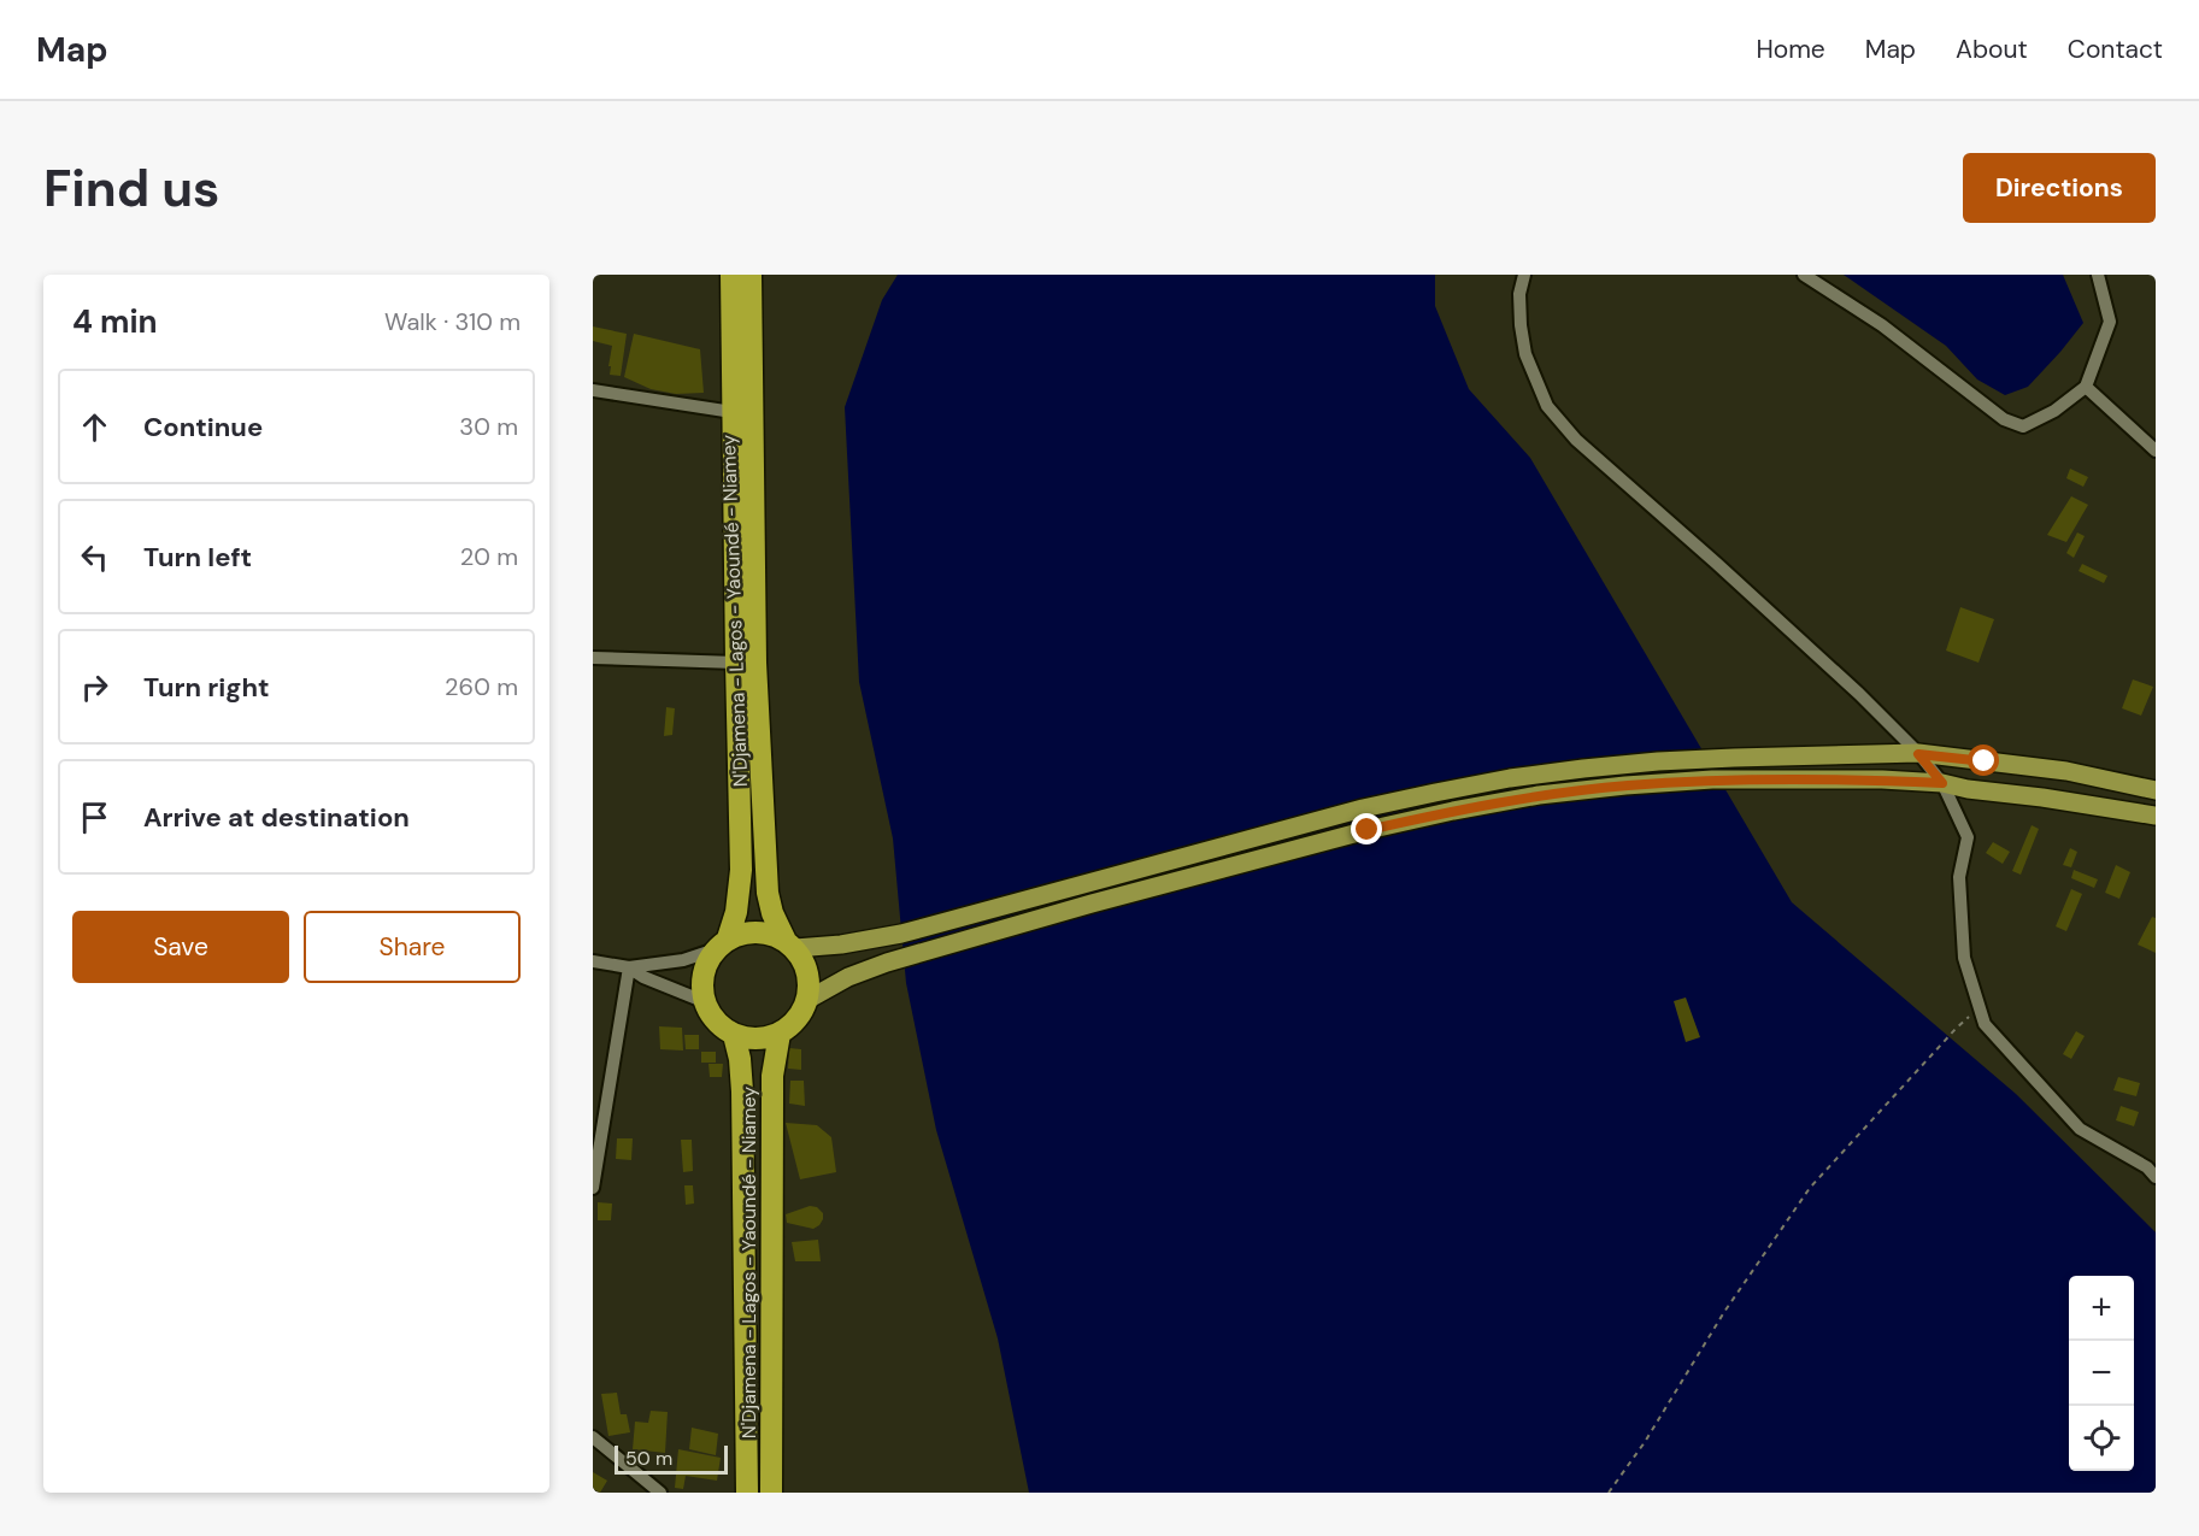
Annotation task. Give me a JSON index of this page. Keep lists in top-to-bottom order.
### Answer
{
  "streets": {
    "highway": ["N'Djamena - Lagos - Yaoundé - Niamey"]
  },
  "scale_bar": "50 m",
  "page": {
    "header": "Map",
    "nav": [
      "Home",
      "Map",
      "About",
      "Contact"
    ],
    "buttons": [
      "Directions",
      ["Save", "Share"]
    ],
    "title": "Find us",
    "heading": ["4 min", "Walk · 310 m"],
    "list": [
      ["Continue", "30 m"],
      ["Turn left", "20 m"],
      ["Turn right", "260 m"],
      "Arrive at destination"
    ],
    "map_buttons": ["+", "−"],
    "scale": "50 m"
  }
}
